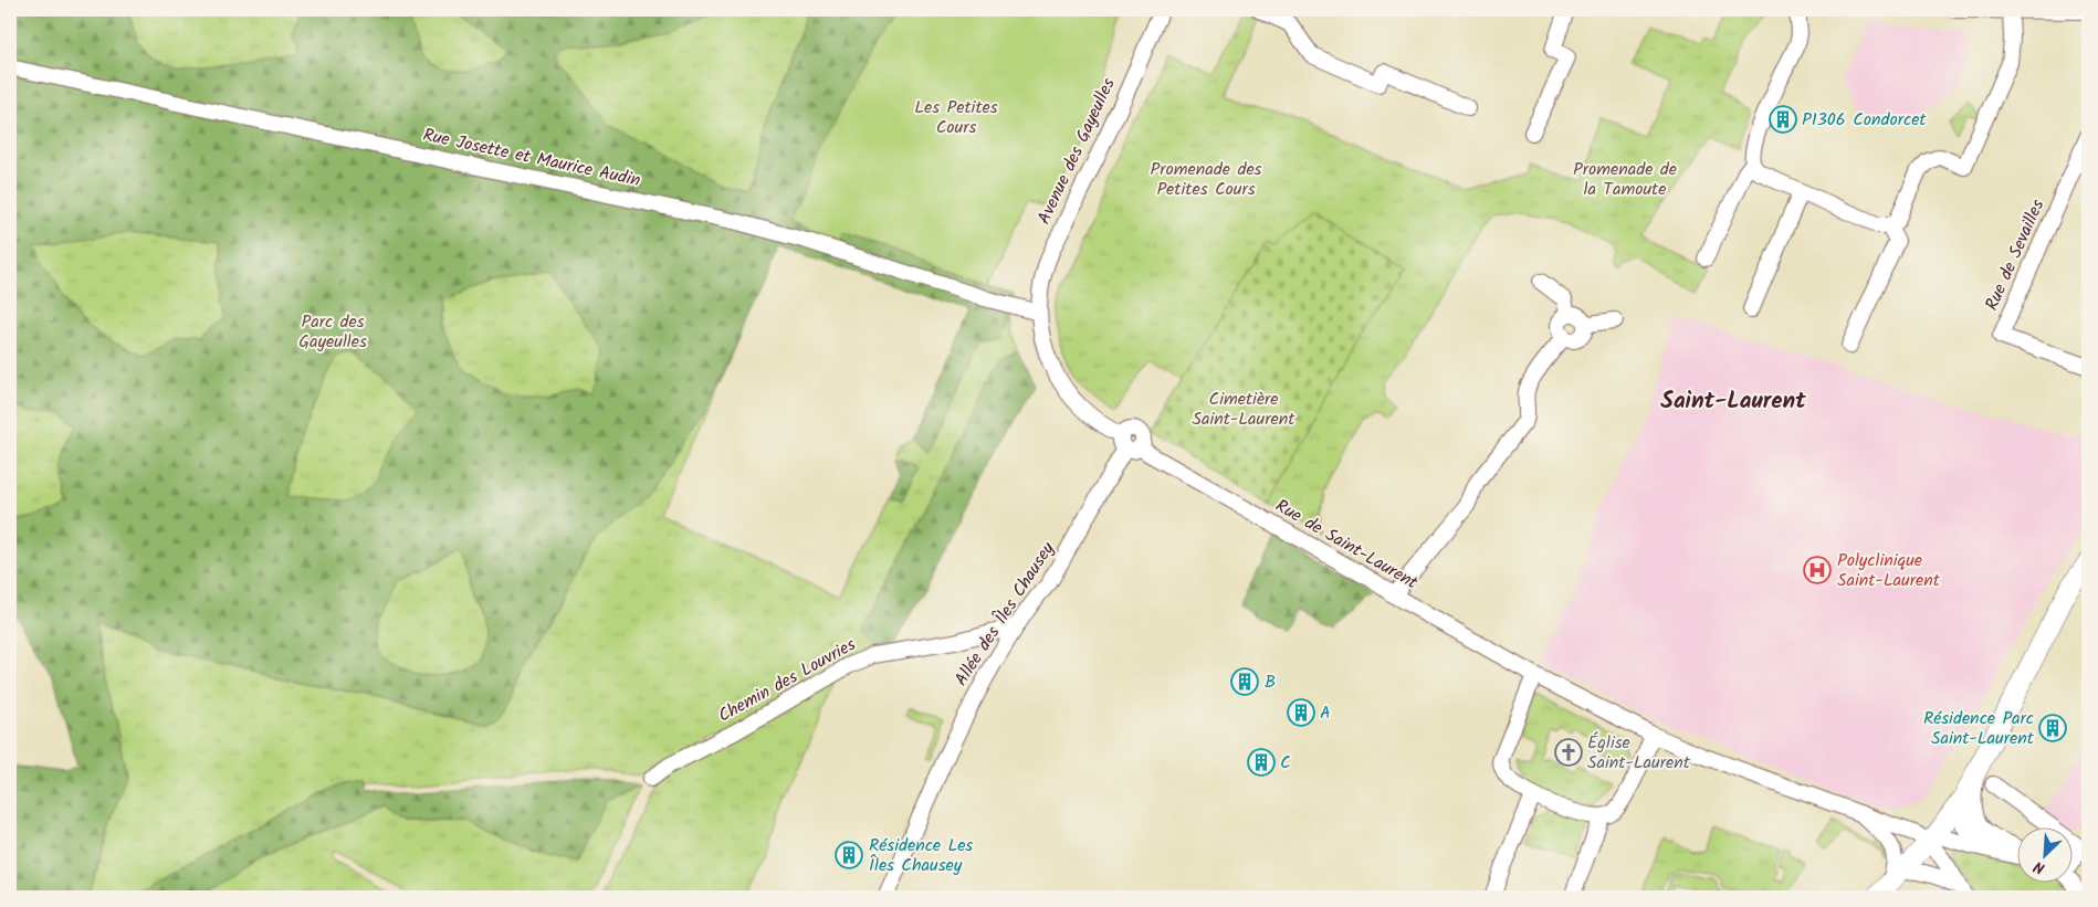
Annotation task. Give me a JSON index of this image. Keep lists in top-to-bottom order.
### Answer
{
  "streets": {
    "street": [
      "Avenue des Gayeulles",
      "Rue Josette et Maurice Audin",
      "Rue de Sevailles",
      "Rue de Saint-Laurent",
      "Allée des Îles Chausey",
      "Chemin des Louvries"
    ]
  },
  "crossings": [
    ["Avenue des Gayeulles", "Rue Josette et Maurice Audin"],
    ["Avenue des Gayeulles", "Rue de Saint-Laurent"],
    ["Rue Josette et Maurice Audin", "Rue de Saint-Laurent"],
    ["Rue de Saint-Laurent", "Allée des Îles Chausey"],
    ["Allée des Îles Chausey", "Chemin des Louvries"]
  ],
  "districts": ["Saint-Laurent"],
  "parks": [
    "Les Petites Cours",
    "Promenade des Petites Cours",
    "Promenade de la Tamoute",
    "Parc des Gayeulles",
    "Cimetière Saint-Laurent"
  ],
  "places": {
    "building": [
      "P1306 Condorcet",
      "B",
      "A",
      "Résidence Parc Saint-Laurent",
      "C",
      "Résidence Les Îles Chausey"
    ],
    "hospital": ["Polyclinique Saint-Laurent"],
    "church": ["Église Saint-Laurent"]
  },
  "north": "bottom left"
}
